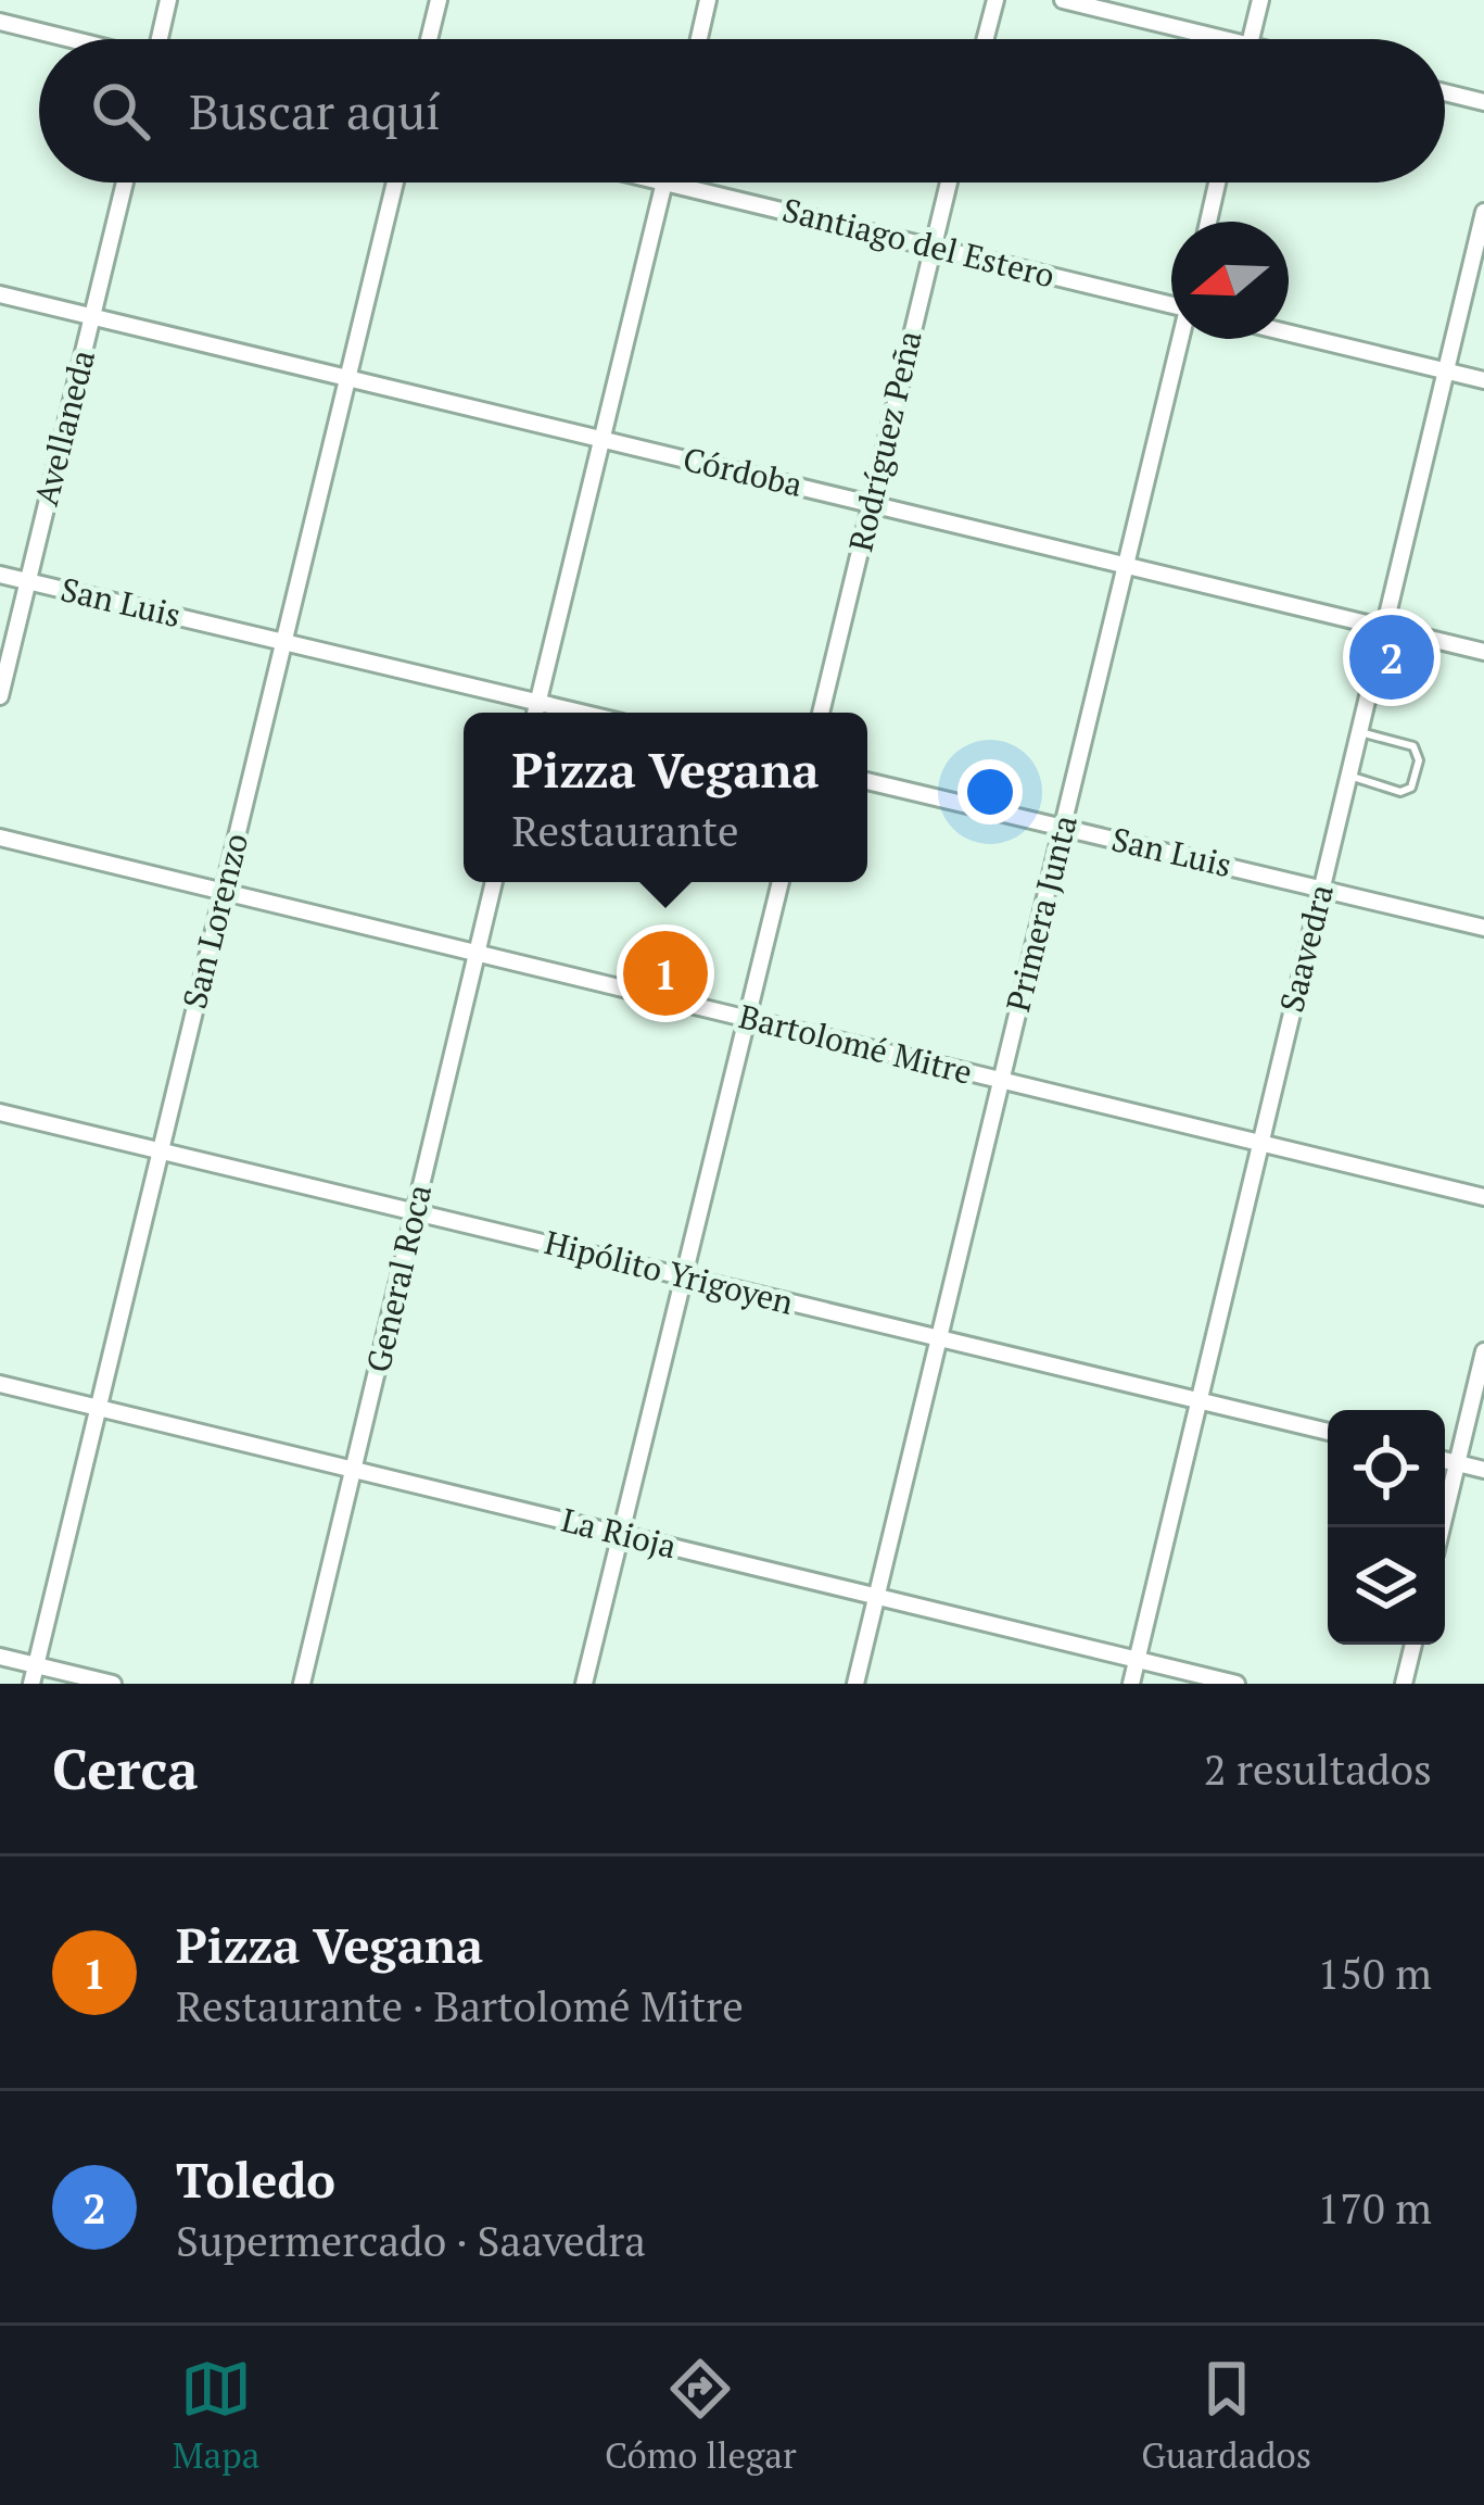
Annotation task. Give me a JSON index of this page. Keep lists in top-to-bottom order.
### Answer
{
  "streets": {
    "street": [
      "Santiago del Estero",
      "Avellaneda",
      "Rodríguez Peña",
      "Córdoba",
      "San Luis",
      "Primera Junta",
      "San Lorenzo",
      "Saavedra",
      "Bartolomé Mitre",
      "Hipólito Yrigoyen",
      "General Roca",
      "La Rioja"
    ]
  },
  "crossings": [
    ["Santiago del Estero", "Rodríguez Peña"],
    ["Avellaneda", "Córdoba"],
    ["Avellaneda", "San Luis"],
    ["Rodríguez Peña", "Córdoba"],
    ["Córdoba", "Primera Junta"],
    ["Córdoba", "San Lorenzo"],
    ["Córdoba", "Saavedra"],
    ["San Luis", "Primera Junta"],
    ["San Luis", "San Lorenzo"],
    ["San Luis", "Saavedra"],
    ["Primera Junta", "Bartolomé Mitre"],
    ["Primera Junta", "Hipólito Yrigoyen"],
    ["Primera Junta", "La Rioja"],
    ["San Lorenzo", "Bartolomé Mitre"],
    ["San Lorenzo", "Hipólito Yrigoyen"],
    ["San Lorenzo", "La Rioja"],
    ["Saavedra", "Bartolomé Mitre"],
    ["Saavedra", "Hipólito Yrigoyen"],
    ["Saavedra", "La Rioja"],
    ["Bartolomé Mitre", "General Roca"],
    ["Hipólito Yrigoyen", "General Roca"],
    ["General Roca", "La Rioja"]
  ],
  "north": "left",
  "page": {
    "search": "Buscar aquí",
    "pins": ["2", "1"],
    "popup": ["Pizza Vegana", "Restaurante"],
    "heading": ["Cerca", "2 resultados"],
    "list": [
      {
        "mark": "1",
        "name": "Pizza Vegana",
        "note": "Restaurante · Bartolomé Mitre",
        "value": "150 m"
      },
      {
        "mark": "2",
        "name": "Toledo",
        "note": "Supermercado · Saavedra",
        "value": "170 m"
      }
    ],
    "nav": ["Mapa", "Cómo llegar", "Guardados"]
  }
}
